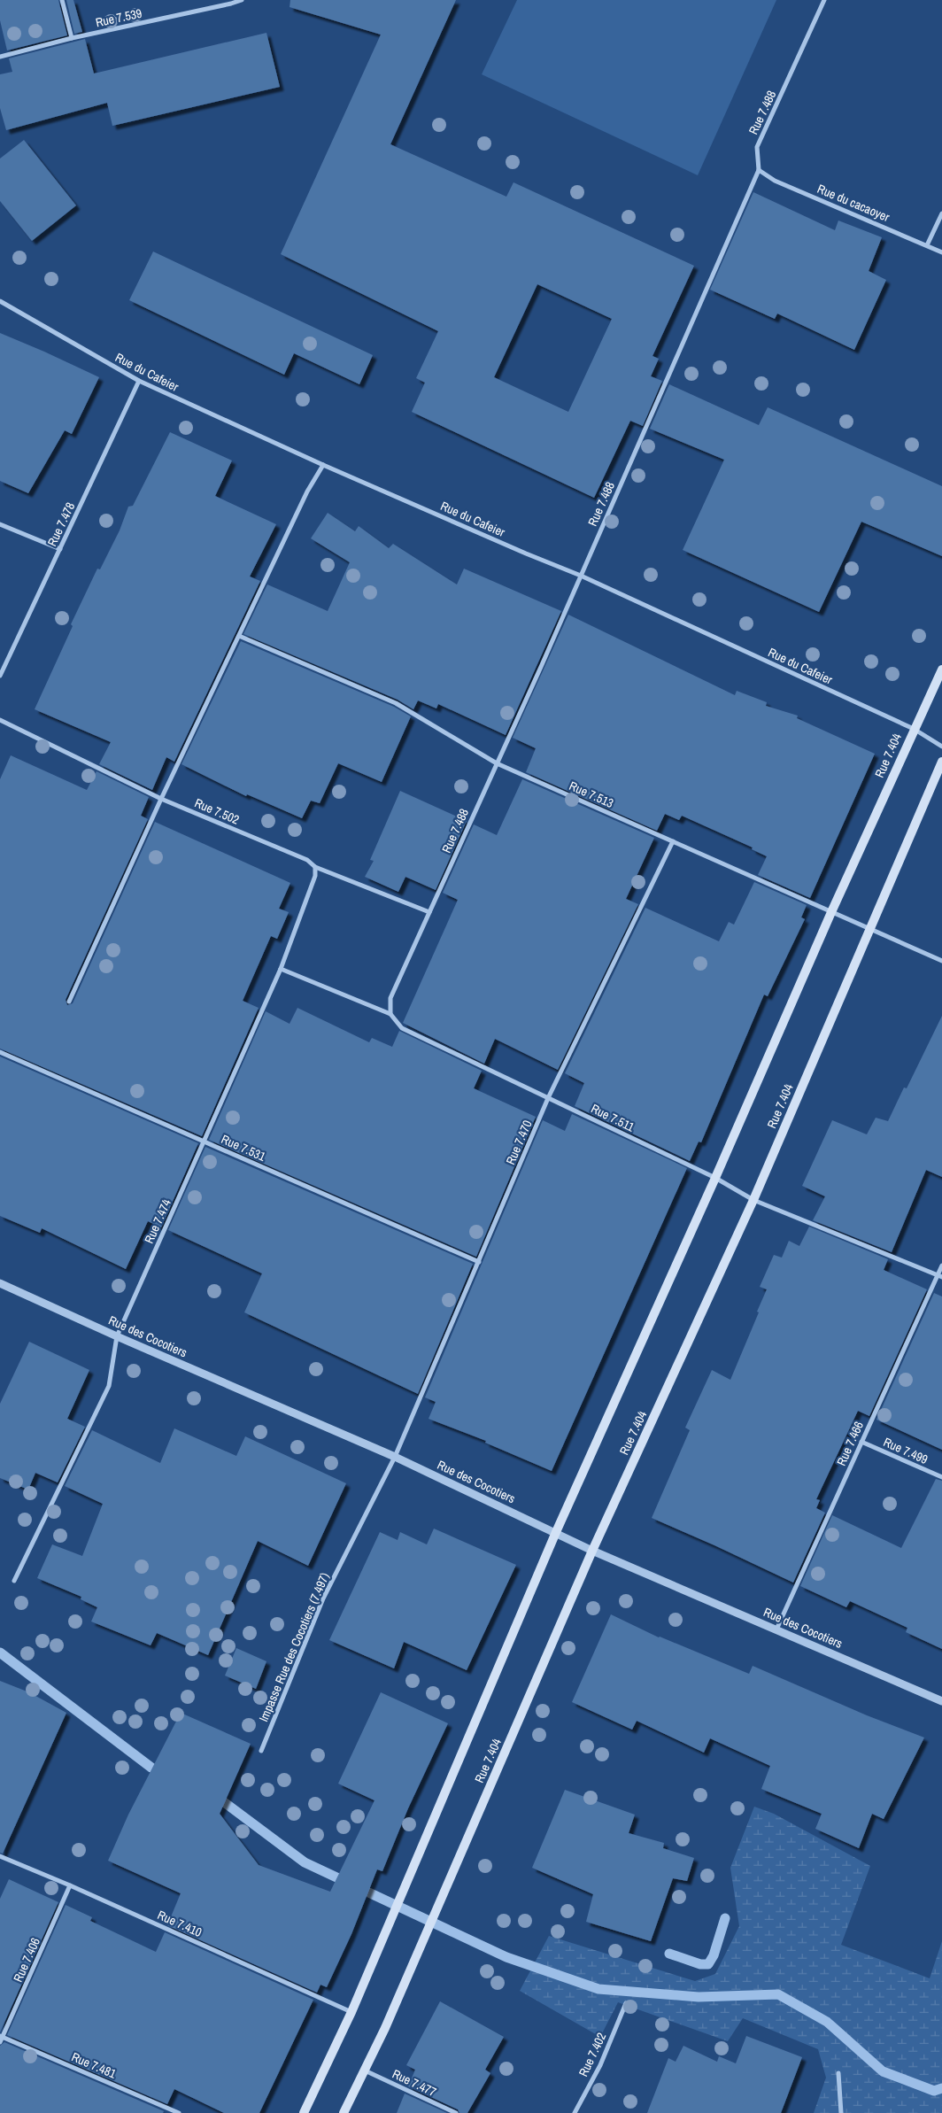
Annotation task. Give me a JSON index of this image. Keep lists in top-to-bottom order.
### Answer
{
  "streets": {
    "main road": ["Rue 7.404"],
    "street": [
      "Rue 7.539",
      "Rue 7.488",
      "Rue du cacaoyer",
      "Rue du Cafeier",
      "Rue 7.478",
      "Rue 7.513",
      "Rue 7.502",
      "Rue 7.511",
      "Rue 7.470",
      "Rue 7.531",
      "Rue 7.474",
      "Rue des Cocotiers",
      "Rue 7.466",
      "Rue 7.499",
      "Impasse Rue des Cocotiers (7.497)",
      "Rue 7.410",
      "Rue 7.406",
      "Rue 7.402",
      "Rue 7.481",
      "Rue 7.477"
    ]
  },
  "crossings": [
    ["Rue 7.488", "Rue du cacaoyer"],
    ["Rue 7.488", "Rue du Cafeier"],
    ["Rue 7.488", "Rue 7.513"],
    ["Rue 7.488", "Rue 7.502"],
    ["Rue 7.488", "Rue 7.511"],
    ["Rue du Cafeier", "Rue 7.478"],
    ["Rue du Cafeier", "Rue 7.404"],
    ["Rue 7.404", "Rue 7.513"],
    ["Rue 7.404", "Rue 7.511"],
    ["Rue 7.404", "Rue des Cocotiers"],
    ["Rue 7.404", "Rue 7.410"],
    ["Rue 7.404", "Rue 7.477"],
    ["Rue 7.513", "Rue 7.470"],
    ["Rue 7.502", "Rue 7.474"],
    ["Rue 7.511", "Rue 7.470"],
    ["Rue 7.511", "Rue 7.474"],
    ["Rue 7.511", "Rue 7.466"],
    ["Rue 7.470", "Rue 7.531"],
    ["Rue 7.470", "Rue des Cocotiers"],
    ["Rue 7.470", "Impasse Rue des Cocotiers (7.497)"],
    ["Rue 7.531", "Rue 7.474"],
    ["Rue 7.474", "Rue des Cocotiers"],
    ["Rue des Cocotiers", "Rue 7.466"],
    ["Rue des Cocotiers", "Impasse Rue des Cocotiers (7.497)"],
    ["Rue 7.466", "Rue 7.499"],
    ["Rue 7.410", "Rue 7.406"],
    ["Rue 7.406", "Rue 7.481"]
  ]
}
